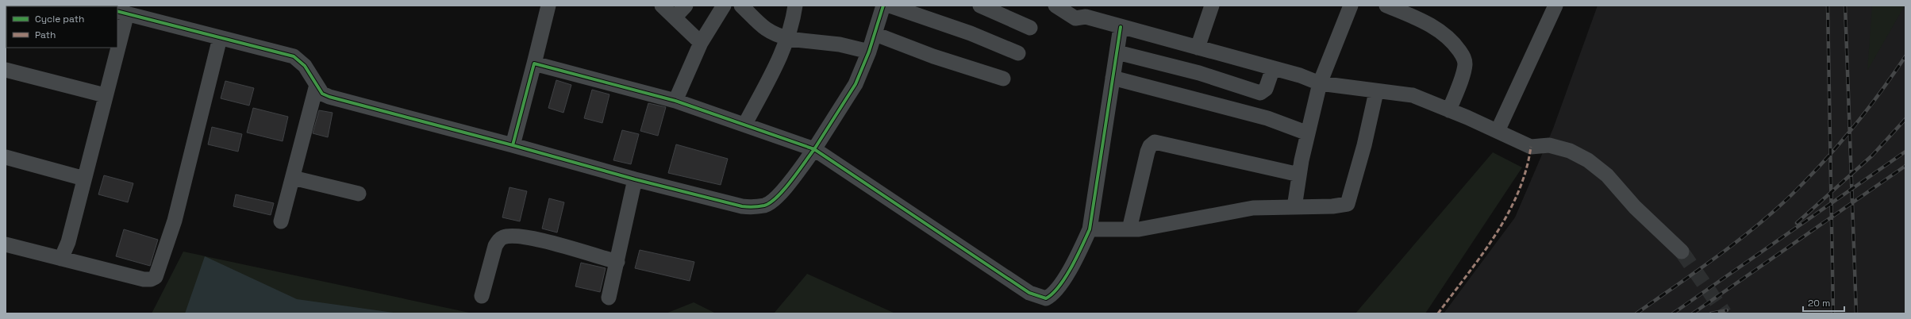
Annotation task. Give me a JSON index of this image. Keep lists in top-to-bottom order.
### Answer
{
  "legend": ["Cycle path", "Path"],
  "scale_bar": "20 m"
}
